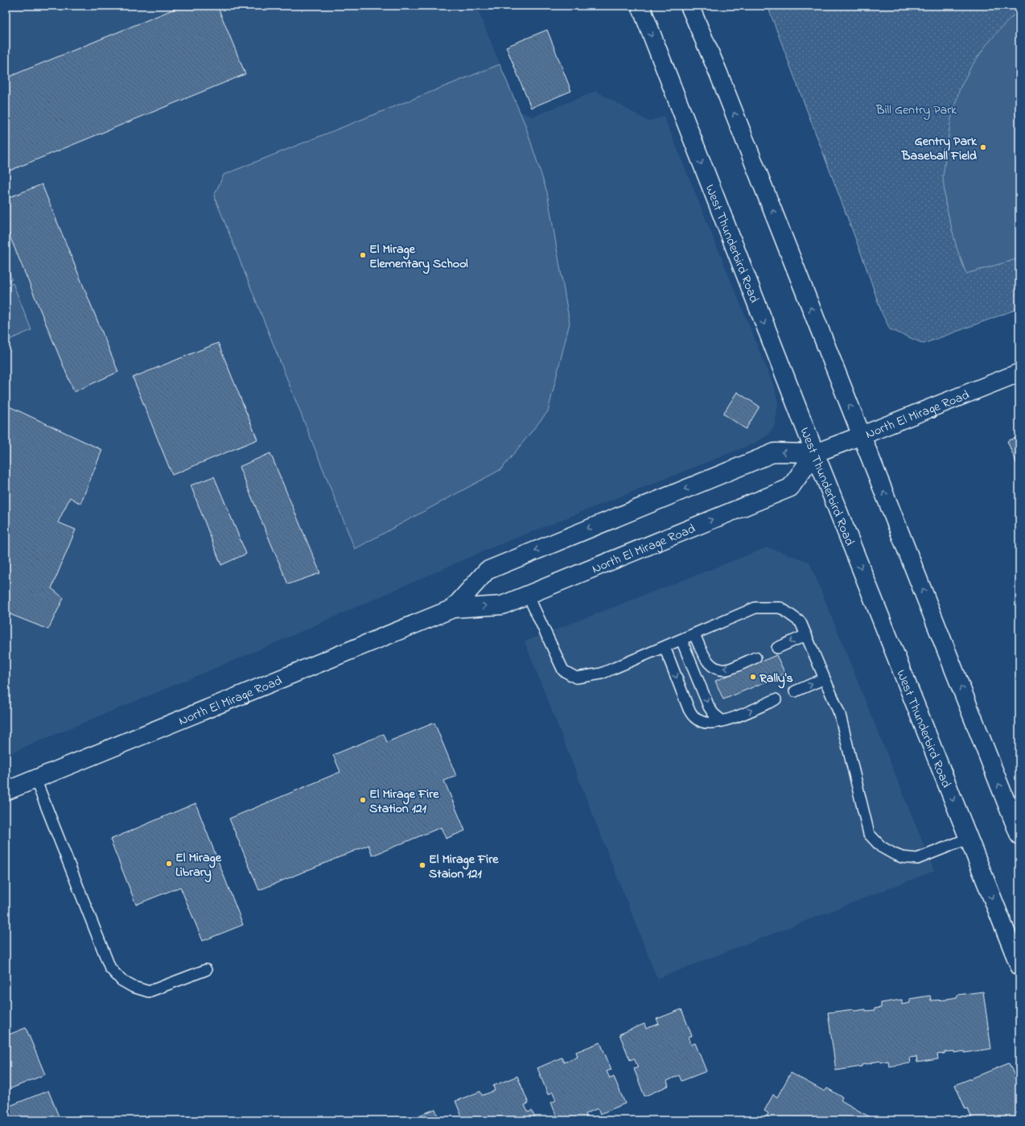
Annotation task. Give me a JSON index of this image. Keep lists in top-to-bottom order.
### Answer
{
  "streets": {
    "main road": ["West Thunderbird Road", "North El Mirage Road"]
  },
  "crossings": [
    ["West Thunderbird Road", "North El Mirage Road"]
  ],
  "parks": ["Bill Gentry Park"],
  "places": [
    "Gentry Park Baseball Field",
    "El Mirage Elementary School",
    "Rally's",
    "El Mirage Fire Station 121",
    "El Mirage Library",
    "El Mirage Fire Staion 121"
  ]
}
